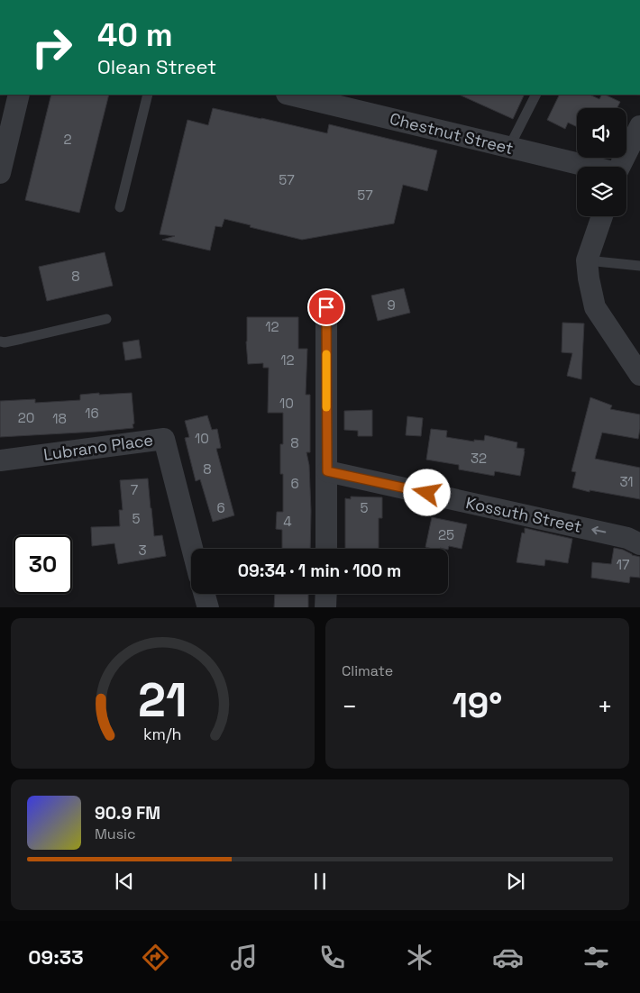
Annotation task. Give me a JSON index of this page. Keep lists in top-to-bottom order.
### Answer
{
  "streets": {
    "street": ["Chestnut Street", "Lubrano Place", "Kossuth Street"]
  },
  "one_way": ["Kossuth Street"],
  "house_numbers": [
    "2",
    "57",
    "57",
    "8",
    "9",
    "12",
    "12",
    "10",
    "16",
    "20",
    "18",
    "10",
    "8",
    "32",
    "8",
    "31",
    "6",
    "7",
    "6",
    "5",
    "5",
    "4",
    "25",
    "3",
    "17"
  ],
  "page": {
    "turn": ["40 m", "Olean Street"],
    "limit": "30",
    "trip": "09:34 · 1 min · 100 m",
    "tile": "Climate",
    "heat": ["−", "19°", "+"],
    "song": ["90.9 FM", "Music"],
    "tabs": "09:33",
    "gauge": ["21", "km/h"]
  }
}
